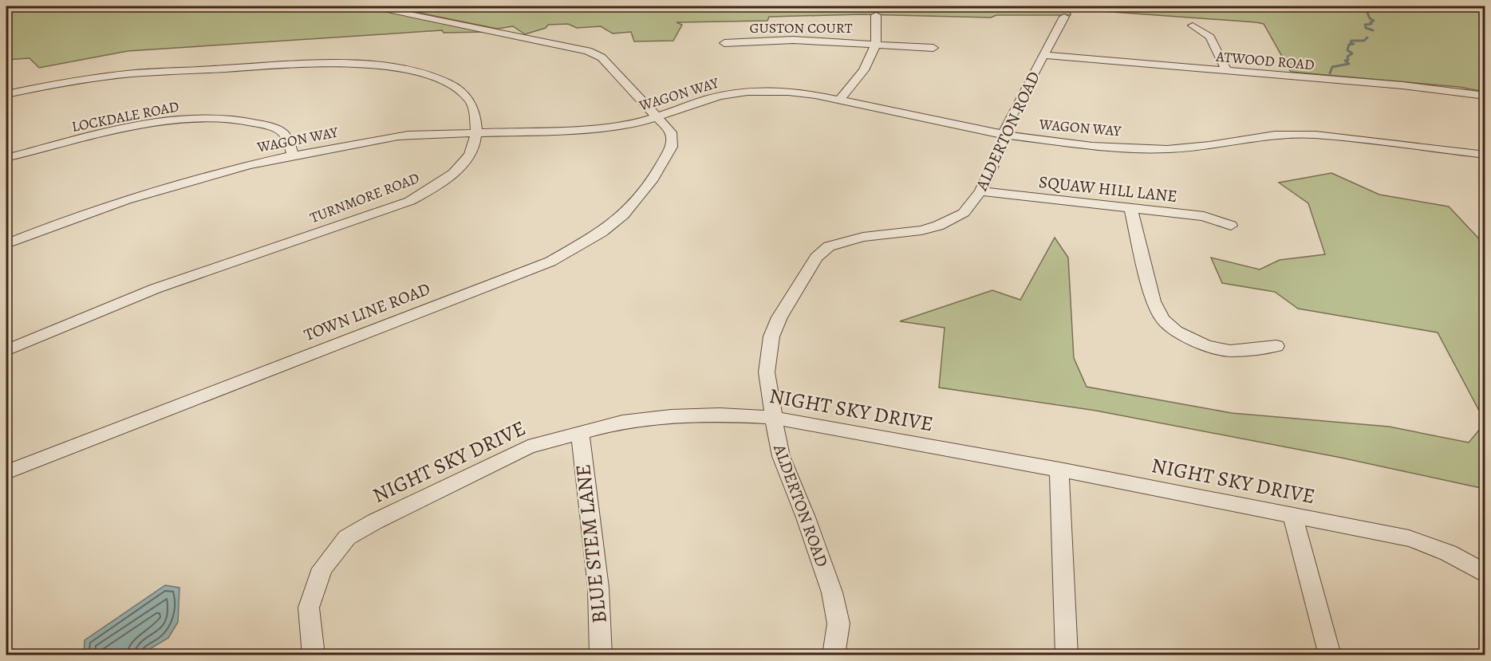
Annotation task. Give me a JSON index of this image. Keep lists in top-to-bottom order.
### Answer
{
  "streets": {
    "street": [
      "GUSTON COURT",
      "ATWOOD ROAD",
      "WAGON WAY",
      "LOCKDALE ROAD",
      "ALDERTON ROAD",
      "SQUAW HILL LANE",
      "TURNMORE ROAD",
      "TOWN LINE ROAD",
      "NIGHT SKY DRIVE",
      "BLUE STEM LANE"
    ]
  },
  "crossings": [
    ["ATWOOD ROAD", "ALDERTON ROAD"],
    ["WAGON WAY", "LOCKDALE ROAD"],
    ["WAGON WAY", "ALDERTON ROAD"],
    ["WAGON WAY", "TURNMORE ROAD"],
    ["WAGON WAY", "TOWN LINE ROAD"],
    ["ALDERTON ROAD", "SQUAW HILL LANE"],
    ["ALDERTON ROAD", "NIGHT SKY DRIVE"],
    ["NIGHT SKY DRIVE", "BLUE STEM LANE"]
  ]
}
